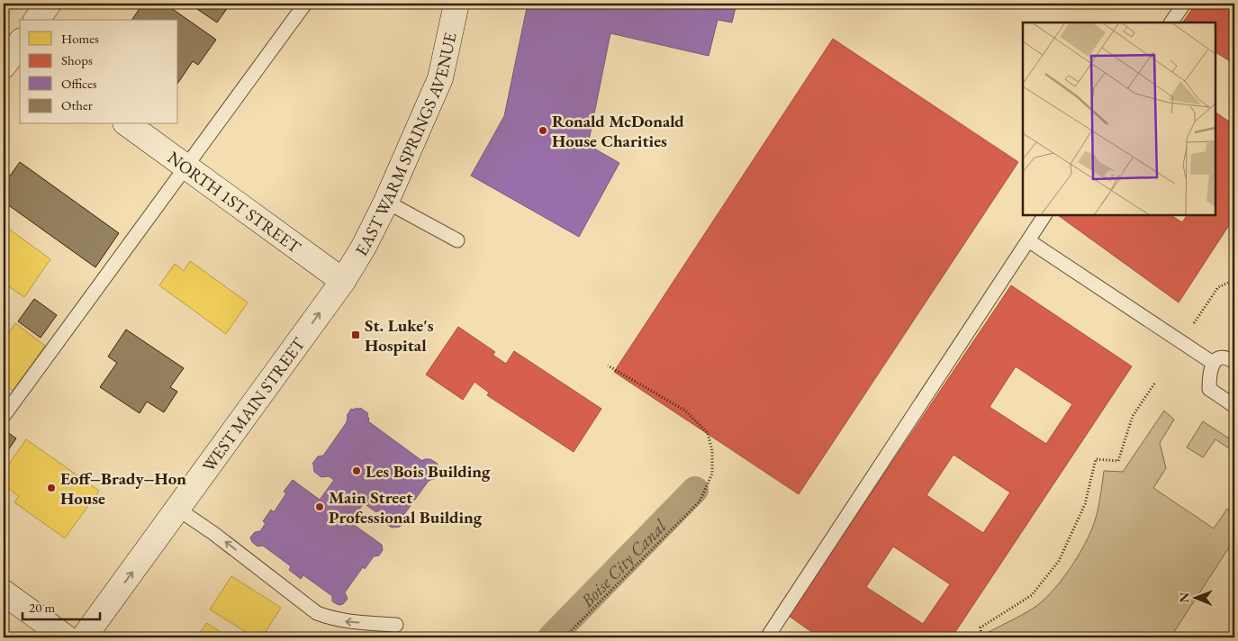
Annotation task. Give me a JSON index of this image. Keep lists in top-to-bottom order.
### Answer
{
  "streets": {
    "main road": ["EAST WARM SPRINGS AVENUE", "NORTH 1ST STREET", "WEST MAIN STREET"]
  },
  "crossings": [
    ["EAST WARM SPRINGS AVENUE", "NORTH 1ST STREET"],
    ["EAST WARM SPRINGS AVENUE", "WEST MAIN STREET"],
    ["NORTH 1ST STREET", "WEST MAIN STREET"]
  ],
  "one_way": ["WEST MAIN STREET"],
  "water": ["Boise City Canal"],
  "places": {
    "other": [
      "Ronald McDonald House Charities",
      "Les Bois Building",
      "Eoff–Brady–Hon House",
      "Main Street Professional Building"
    ],
    "transit": ["St. Luke's Hospital"]
  },
  "legend": [
    "Homes",
    "Shops",
    "Offices",
    "Other"
  ],
  "scale_bar": "20 m",
  "north": "left"
}
